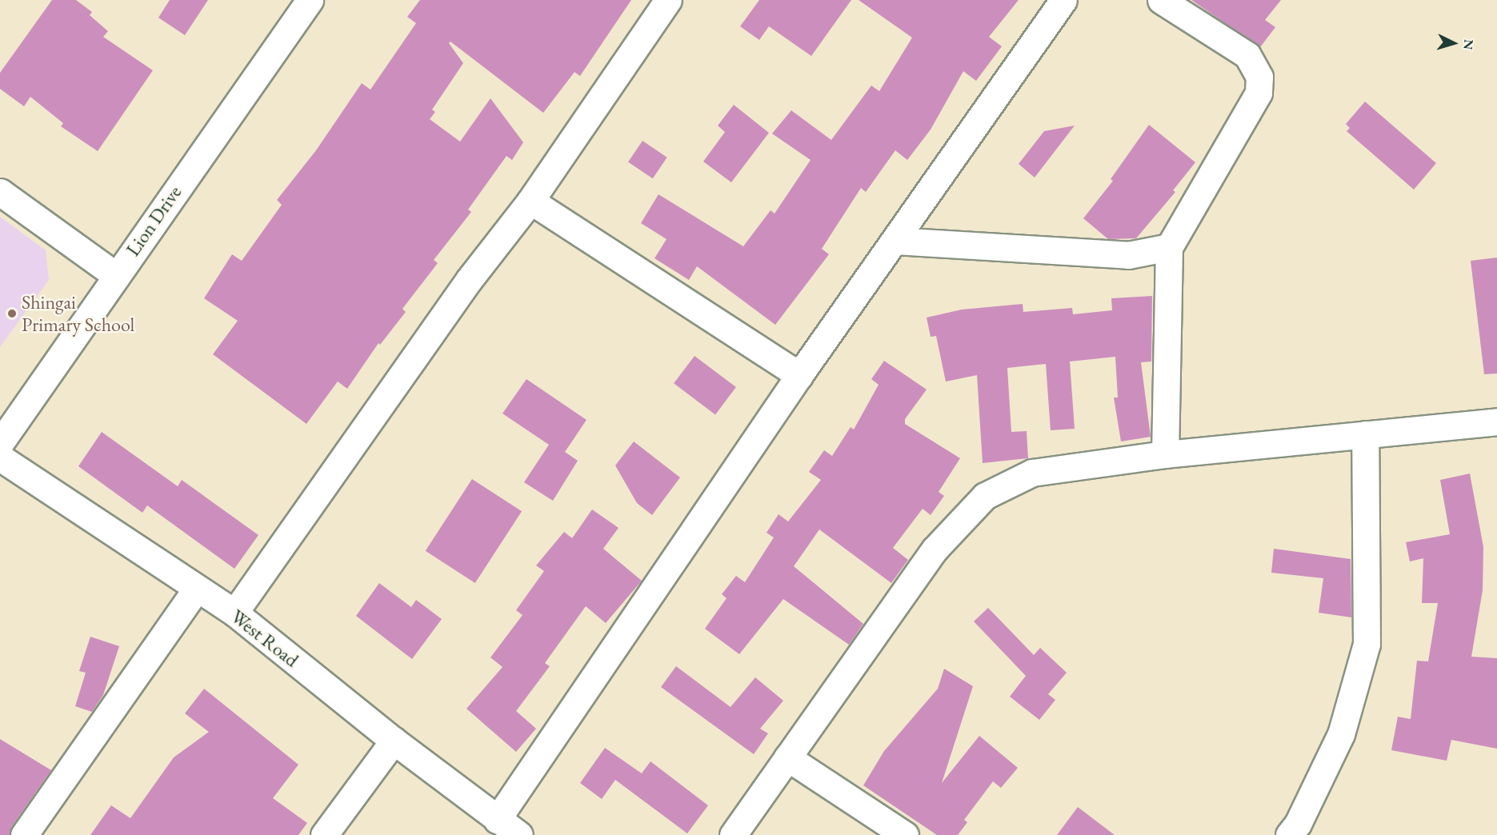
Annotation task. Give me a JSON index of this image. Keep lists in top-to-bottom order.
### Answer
{
  "streets": {
    "street": ["Lion Drive", "West Road"]
  },
  "places": ["Shingai Primary School"],
  "north": "right"
}
